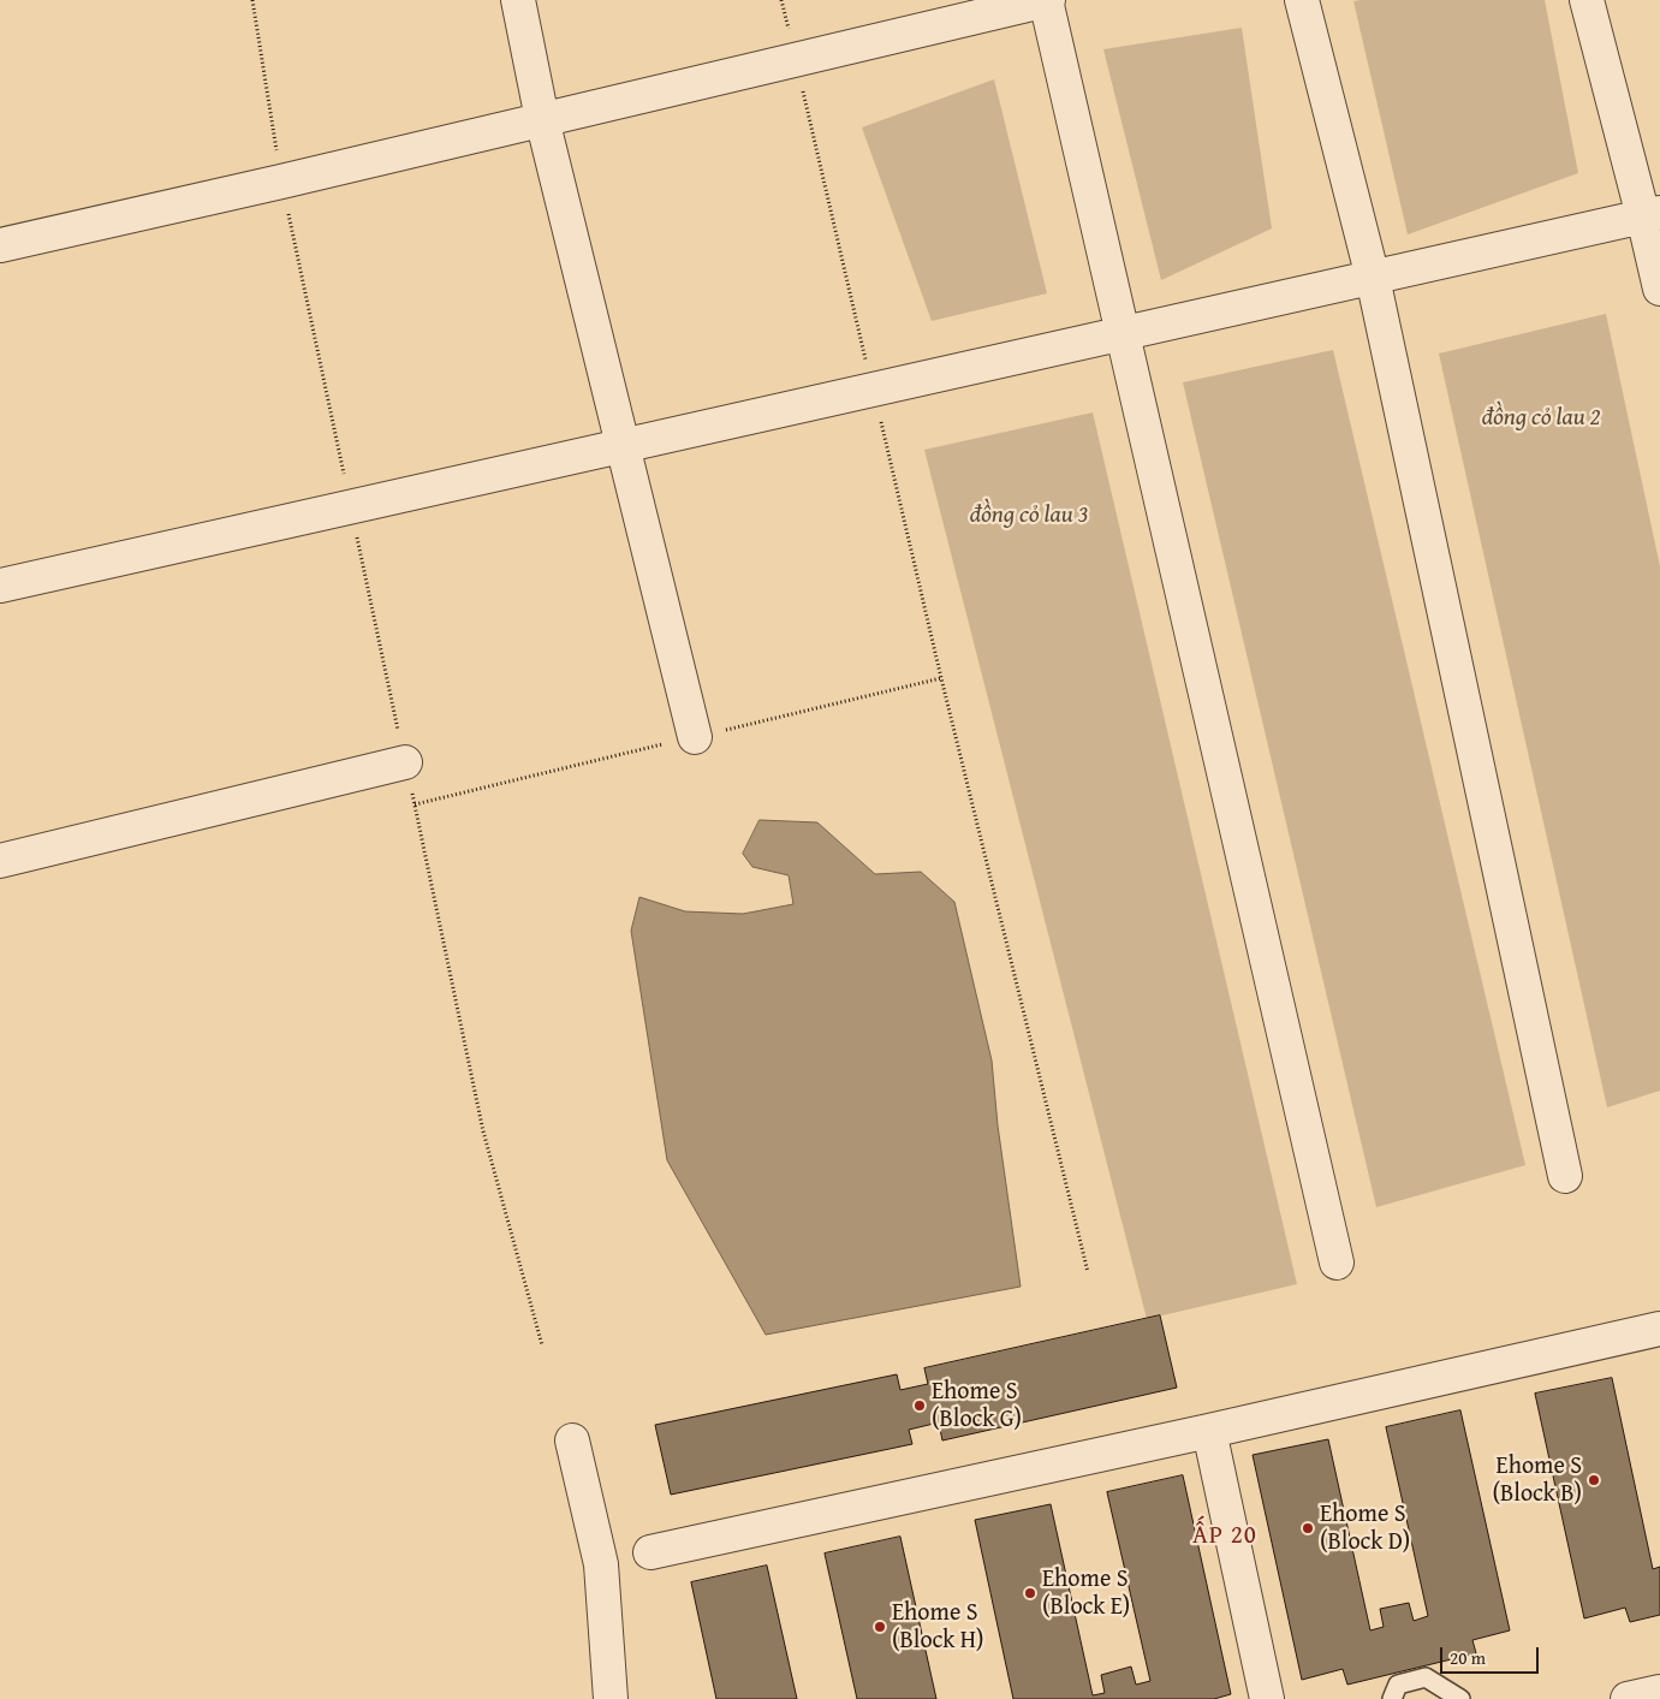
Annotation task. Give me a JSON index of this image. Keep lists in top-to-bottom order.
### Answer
{
  "districts": ["ẤP 20"],
  "parks": ["đồng cỏ lau 2", "đồng cỏ lau 3"],
  "places": [
    "Ehome S (Block G)",
    "Ehome S (Block B)",
    "Ehome S (Block D)",
    "Ehome S (Block E)",
    "Ehome S (Block H)"
  ],
  "scale_bar": "20 m"
}
